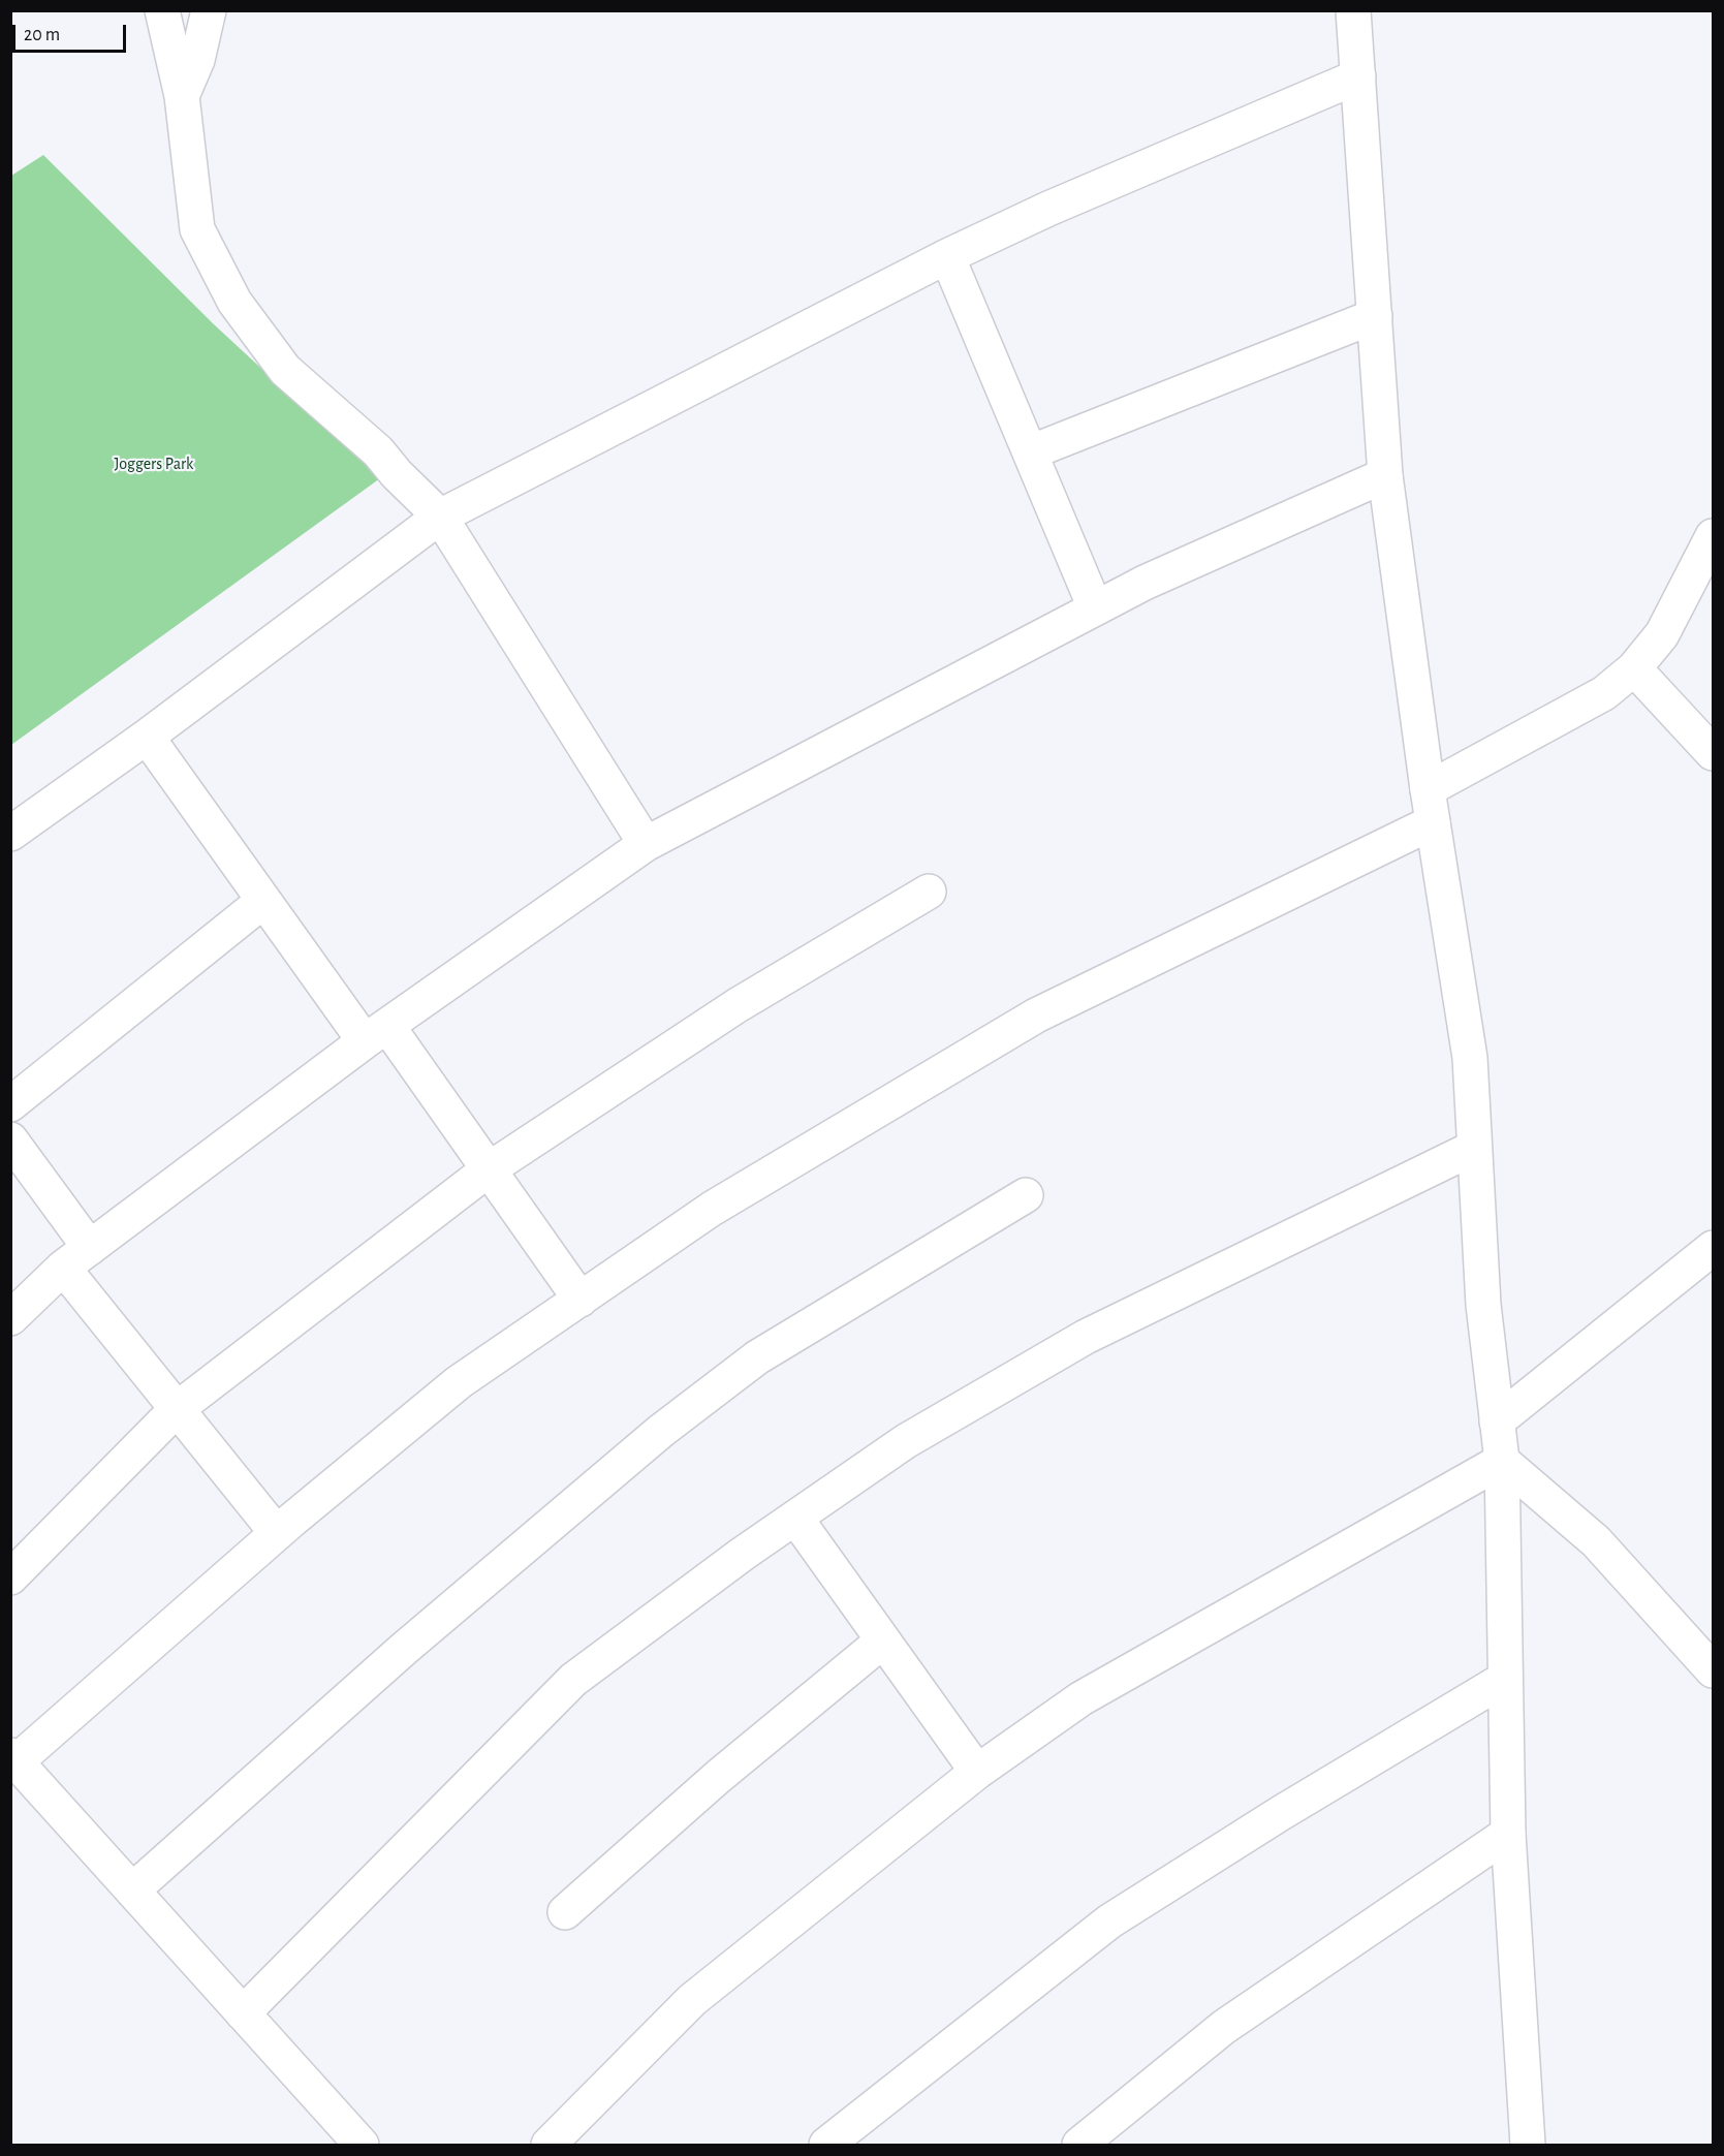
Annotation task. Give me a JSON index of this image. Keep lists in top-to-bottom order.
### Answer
{
  "parks": ["Joggers Park"],
  "scale_bar": "20 m"
}
